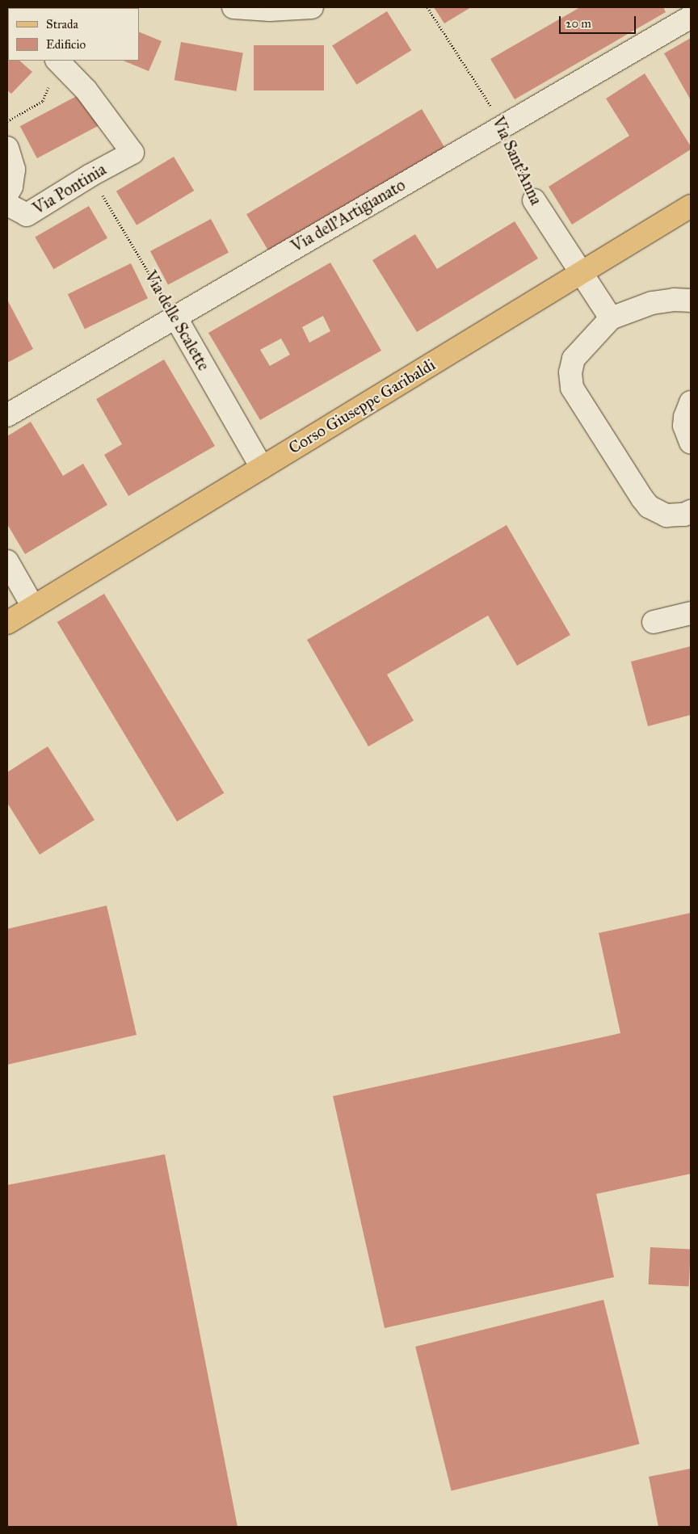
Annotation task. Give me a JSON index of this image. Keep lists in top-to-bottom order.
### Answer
{
  "streets": {
    "main road": ["Corso Giuseppe Garibaldi"],
    "street": [
      "Via Sant'Anna",
      "Via Pontinia",
      "Via dell'Artigianato",
      "Via delle Scalette"
    ]
  },
  "crossings": [
    ["Via Sant'Anna", "Via dell'Artigianato"],
    ["Via Sant'Anna", "Corso Giuseppe Garibaldi"],
    ["Via Pontinia", "Via delle Scalette"],
    ["Via dell'Artigianato", "Via delle Scalette"],
    ["Via delle Scalette", "Corso Giuseppe Garibaldi"]
  ],
  "legend": ["Strada", "Edificio"],
  "scale_bar": "20 m"
}
